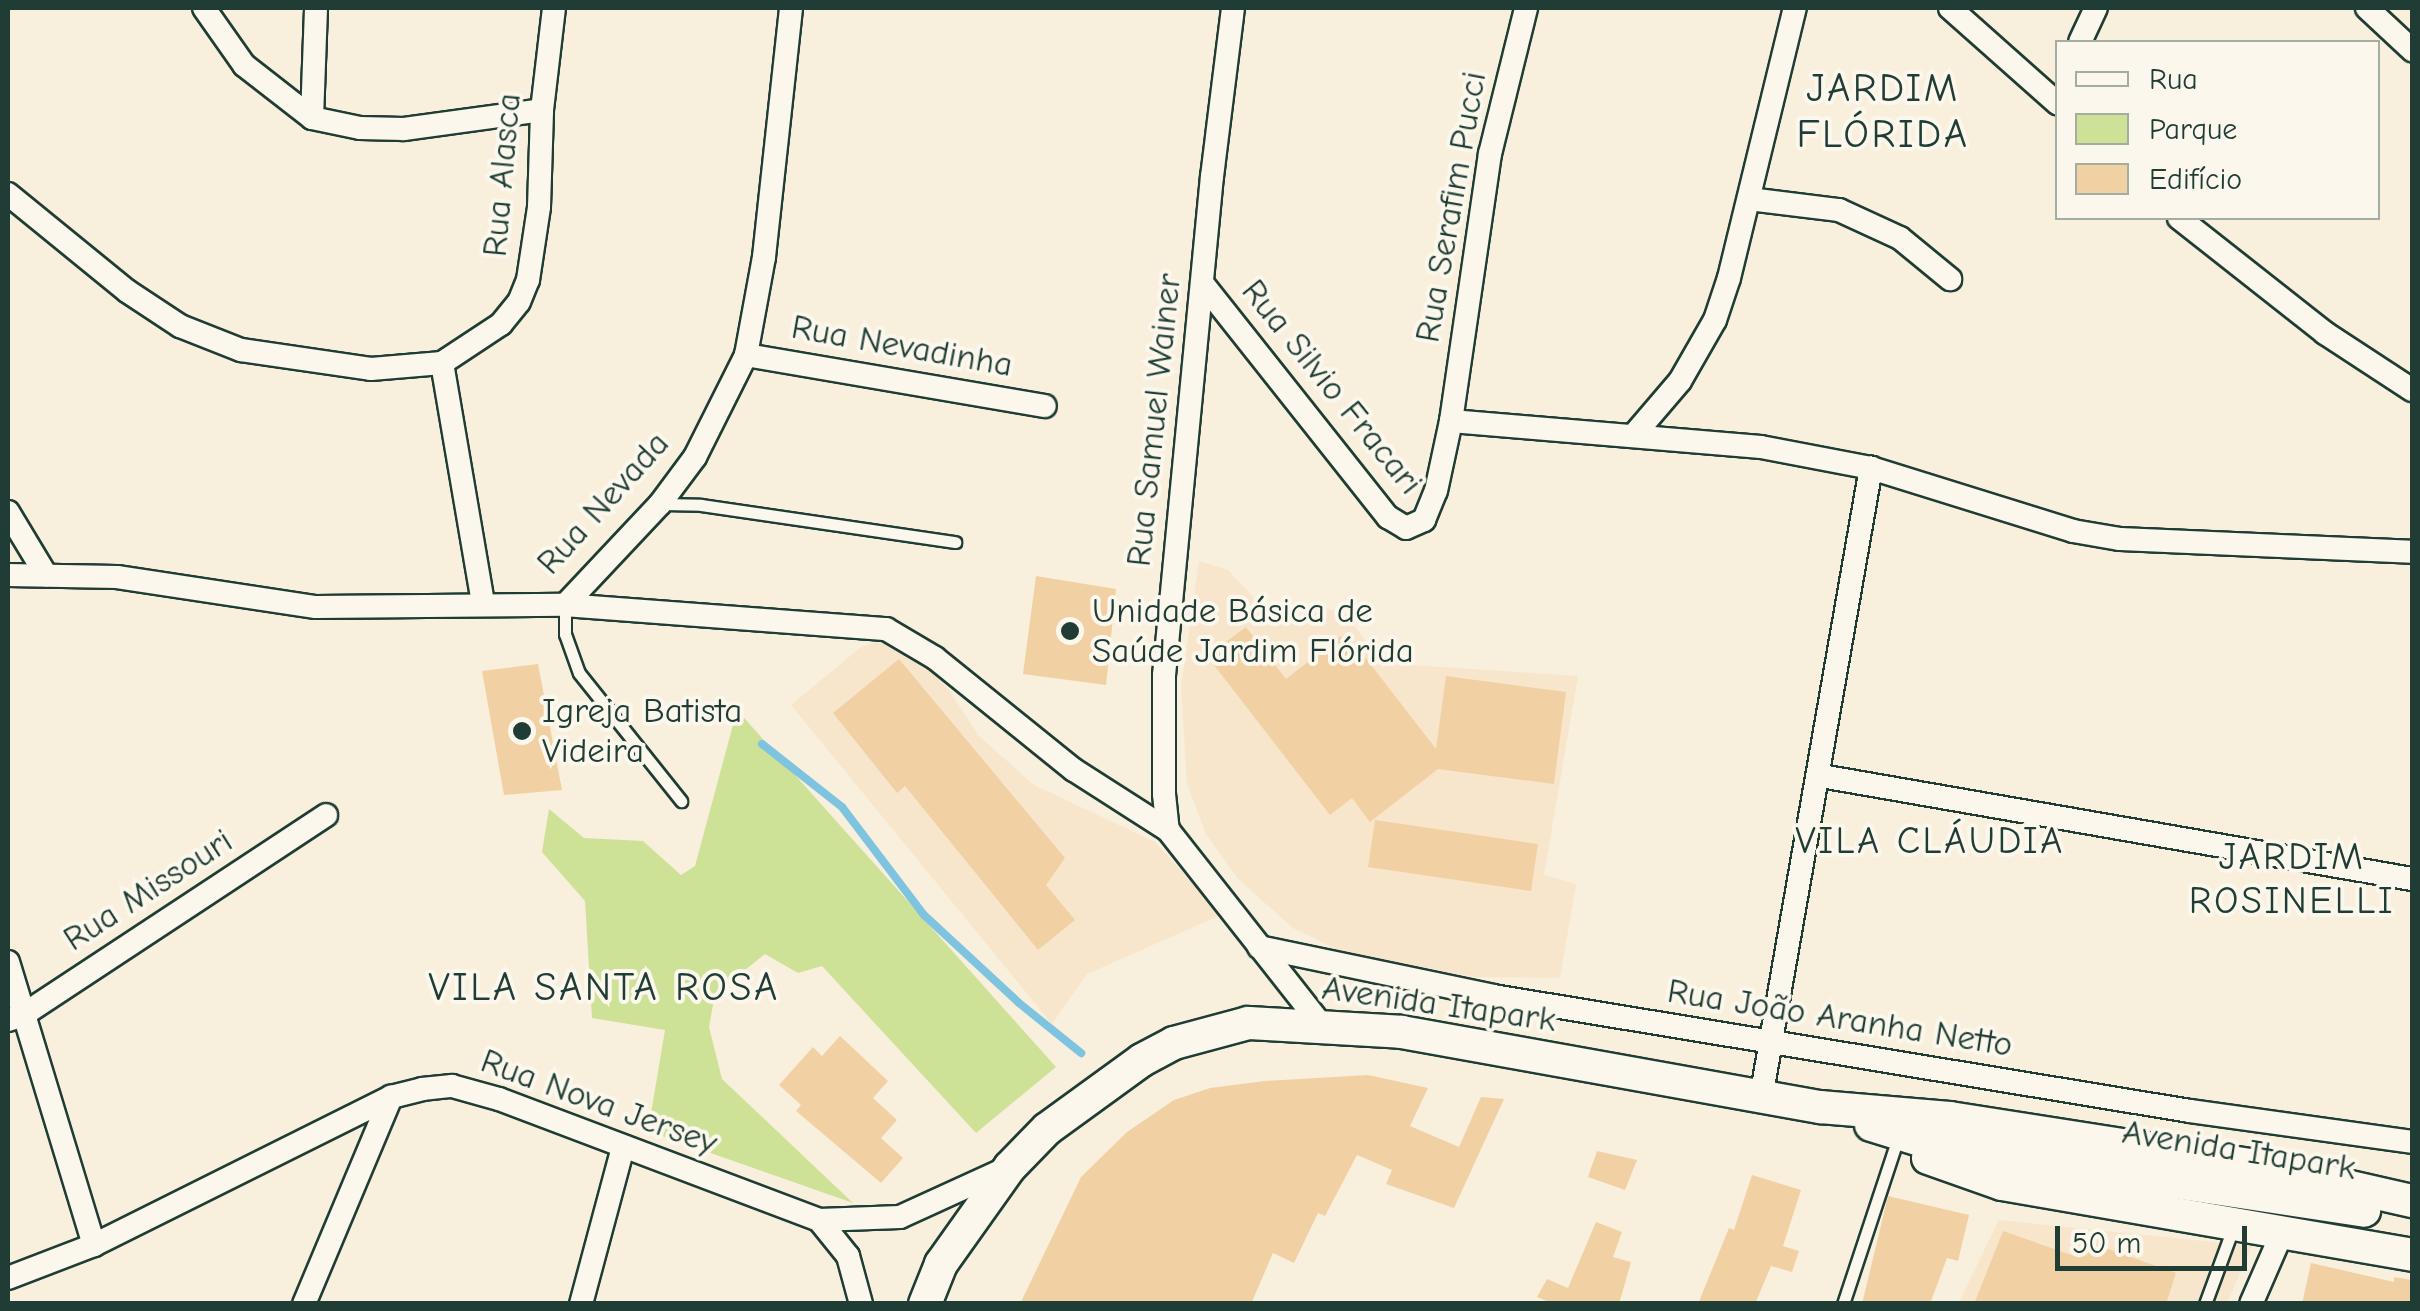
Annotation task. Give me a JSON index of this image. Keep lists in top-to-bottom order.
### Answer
{
  "streets": {
    "main road": ["Avenida Itapark"],
    "street": [
      "Rua Alasca",
      "Rua Serafim Pucci",
      "Rua Nevadinha",
      "Rua Silvio Fracari",
      "Rua Samuel Wainer",
      "Rua Nevada",
      "Rua Missouri",
      "Rua João Aranha Netto",
      "Rua Nova Jersey"
    ]
  },
  "crossings": [
    ["Rua Serafim Pucci", "Rua Silvio Fracari"],
    ["Rua Nevadinha", "Rua Nevada"],
    ["Rua Silvio Fracari", "Rua Samuel Wainer"],
    ["Avenida Itapark", "Rua Nova Jersey"]
  ],
  "districts": [
    "JARDIM FLÓRIDA",
    "VILA CLÁUDIA",
    "JARDIM ROSINELLI",
    "VILA SANTA ROSA"
  ],
  "places": ["Unidade Básica de Saúde Jardim Flórida", "Igreja Batista Videira"],
  "legend": ["Rua", "Parque", "Edifício"],
  "scale_bar": "50 m"
}
